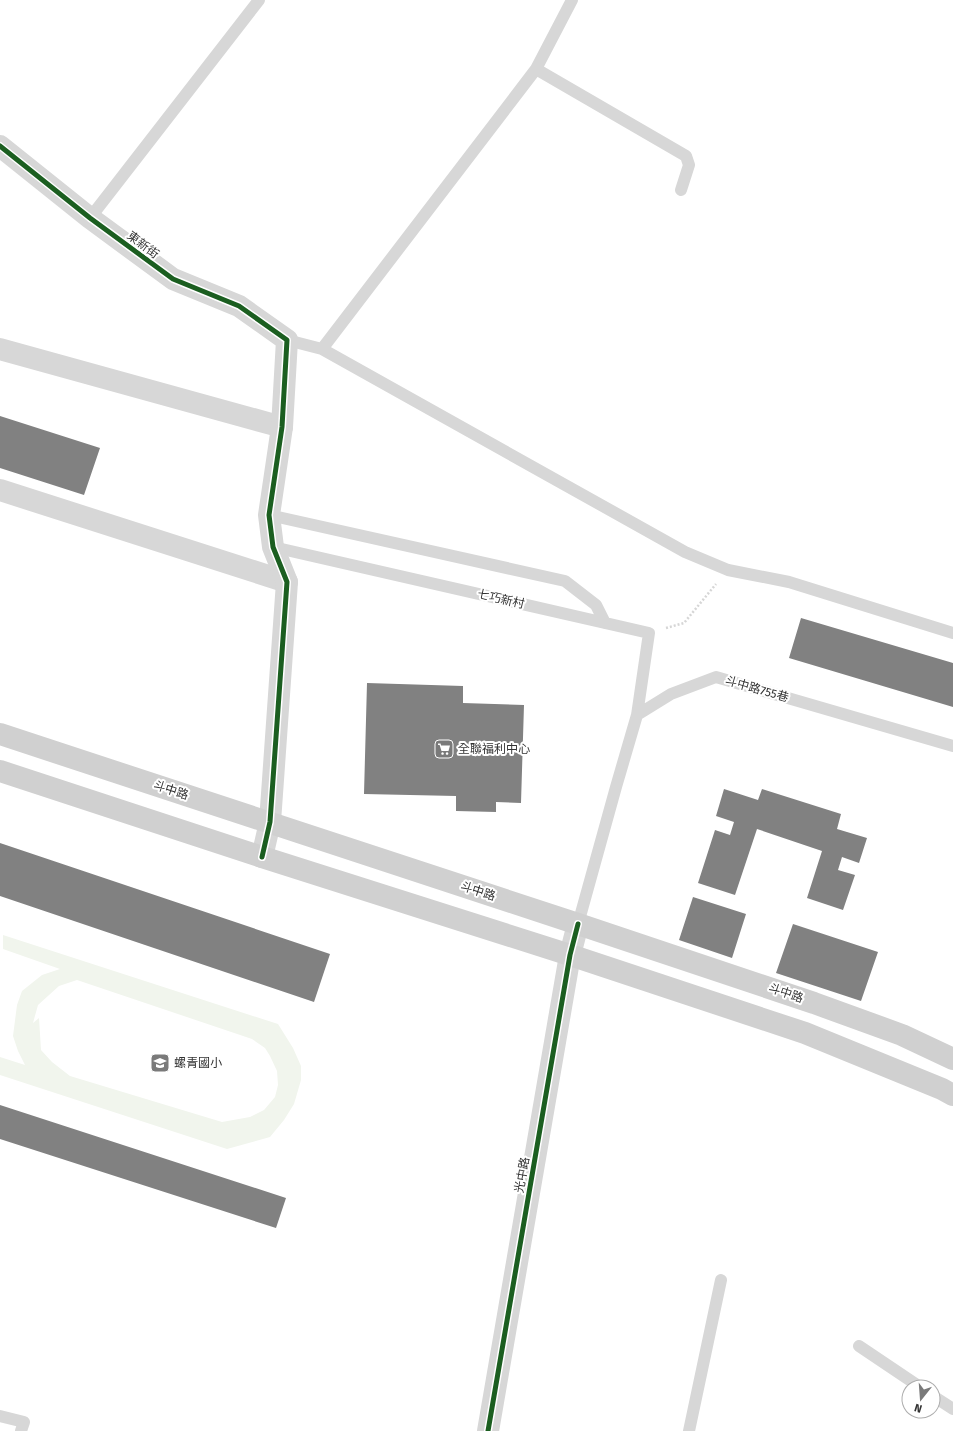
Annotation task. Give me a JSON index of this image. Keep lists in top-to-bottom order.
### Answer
{
  "streets": {
    "main road": ["斗中路"],
    "street": ["東新街", "光中路"],
    "lane": ["七巧新村", "斗中路755巷"]
  },
  "crossings": [
    ["斗中路", "光中路"]
  ],
  "places": {
    "supermarket": ["全聯福利中心"],
    "school or university": ["螺青國小"]
  },
  "north": "bottom"
}
